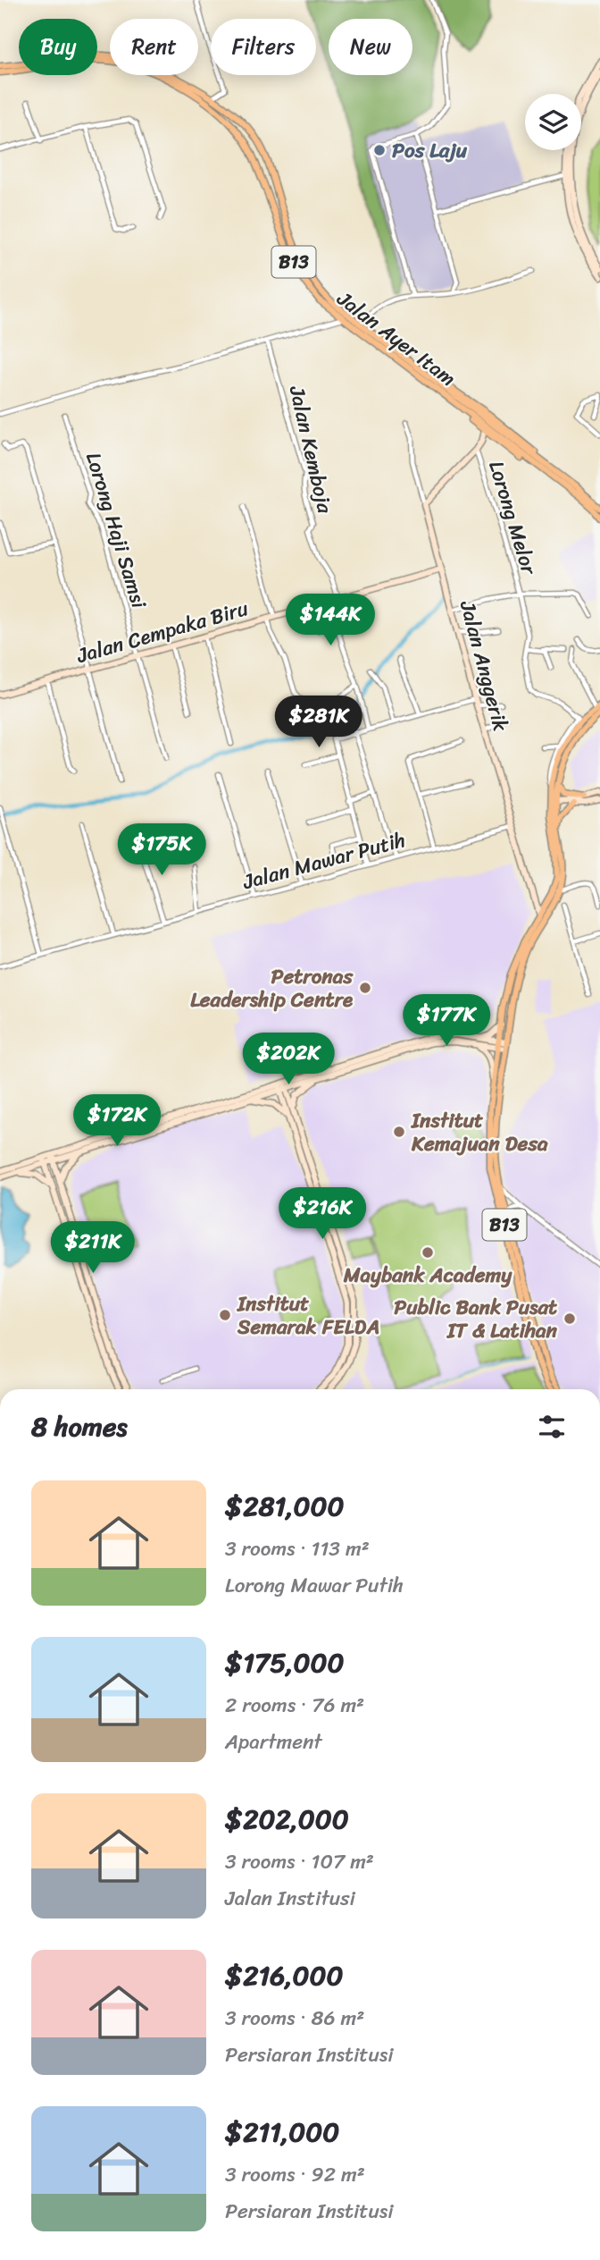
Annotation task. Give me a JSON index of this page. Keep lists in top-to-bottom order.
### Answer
{
  "streets": {
    "main road": ["B13", "Jalan Ayer Itam"],
    "street": [
      "Jalan Kemboja",
      "Lorong Melor",
      "Lorong Haji Samsi",
      "Jalan Cempaka Biru",
      "Jalan Anggerik",
      "Jalan Mawar Putih"
    ]
  },
  "crossings": [
    ["B13", "Jalan Ayer Itam"],
    ["B13", "Lorong Melor"],
    ["B13", "Jalan Anggerik"],
    ["Jalan Kemboja", "Jalan Cempaka Biru"],
    ["Lorong Haji Samsi", "Jalan Cempaka Biru"],
    ["Jalan Cempaka Biru", "Jalan Anggerik"],
    ["Jalan Anggerik", "Jalan Mawar Putih"]
  ],
  "places": [
    "Pos Laju",
    "Petronas Leadership Centre",
    "Institut Kemajuan Desa",
    "Maybank Academy",
    "Institut Semarak FELDA",
    "Public Bank Pusat IT & Latihan"
  ],
  "page": {
    "chip": [
      "Buy",
      "Rent",
      "Filters",
      "New"
    ],
    "price": [
      "$144K",
      "$281K",
      "$175K",
      "$177K",
      "$202K",
      "$172K",
      "$216K",
      "$211K"
    ],
    "heading": "8 homes",
    "list": [
      {
        "name": "$281,000",
        "note": "3 rooms · 113 m² · Lorong Mawar Putih"
      },
      {
        "name": "$175,000",
        "note": "2 rooms · 76 m² · Apartment"
      },
      {
        "name": "$202,000",
        "note": "3 rooms · 107 m² · Jalan Institusi"
      },
      {
        "name": "$216,000",
        "note": "3 rooms · 86 m² · Persiaran Institusi"
      },
      {
        "name": "$211,000",
        "note": "3 rooms · 92 m² · Persiaran Institusi"
      }
    ]
  }
}
